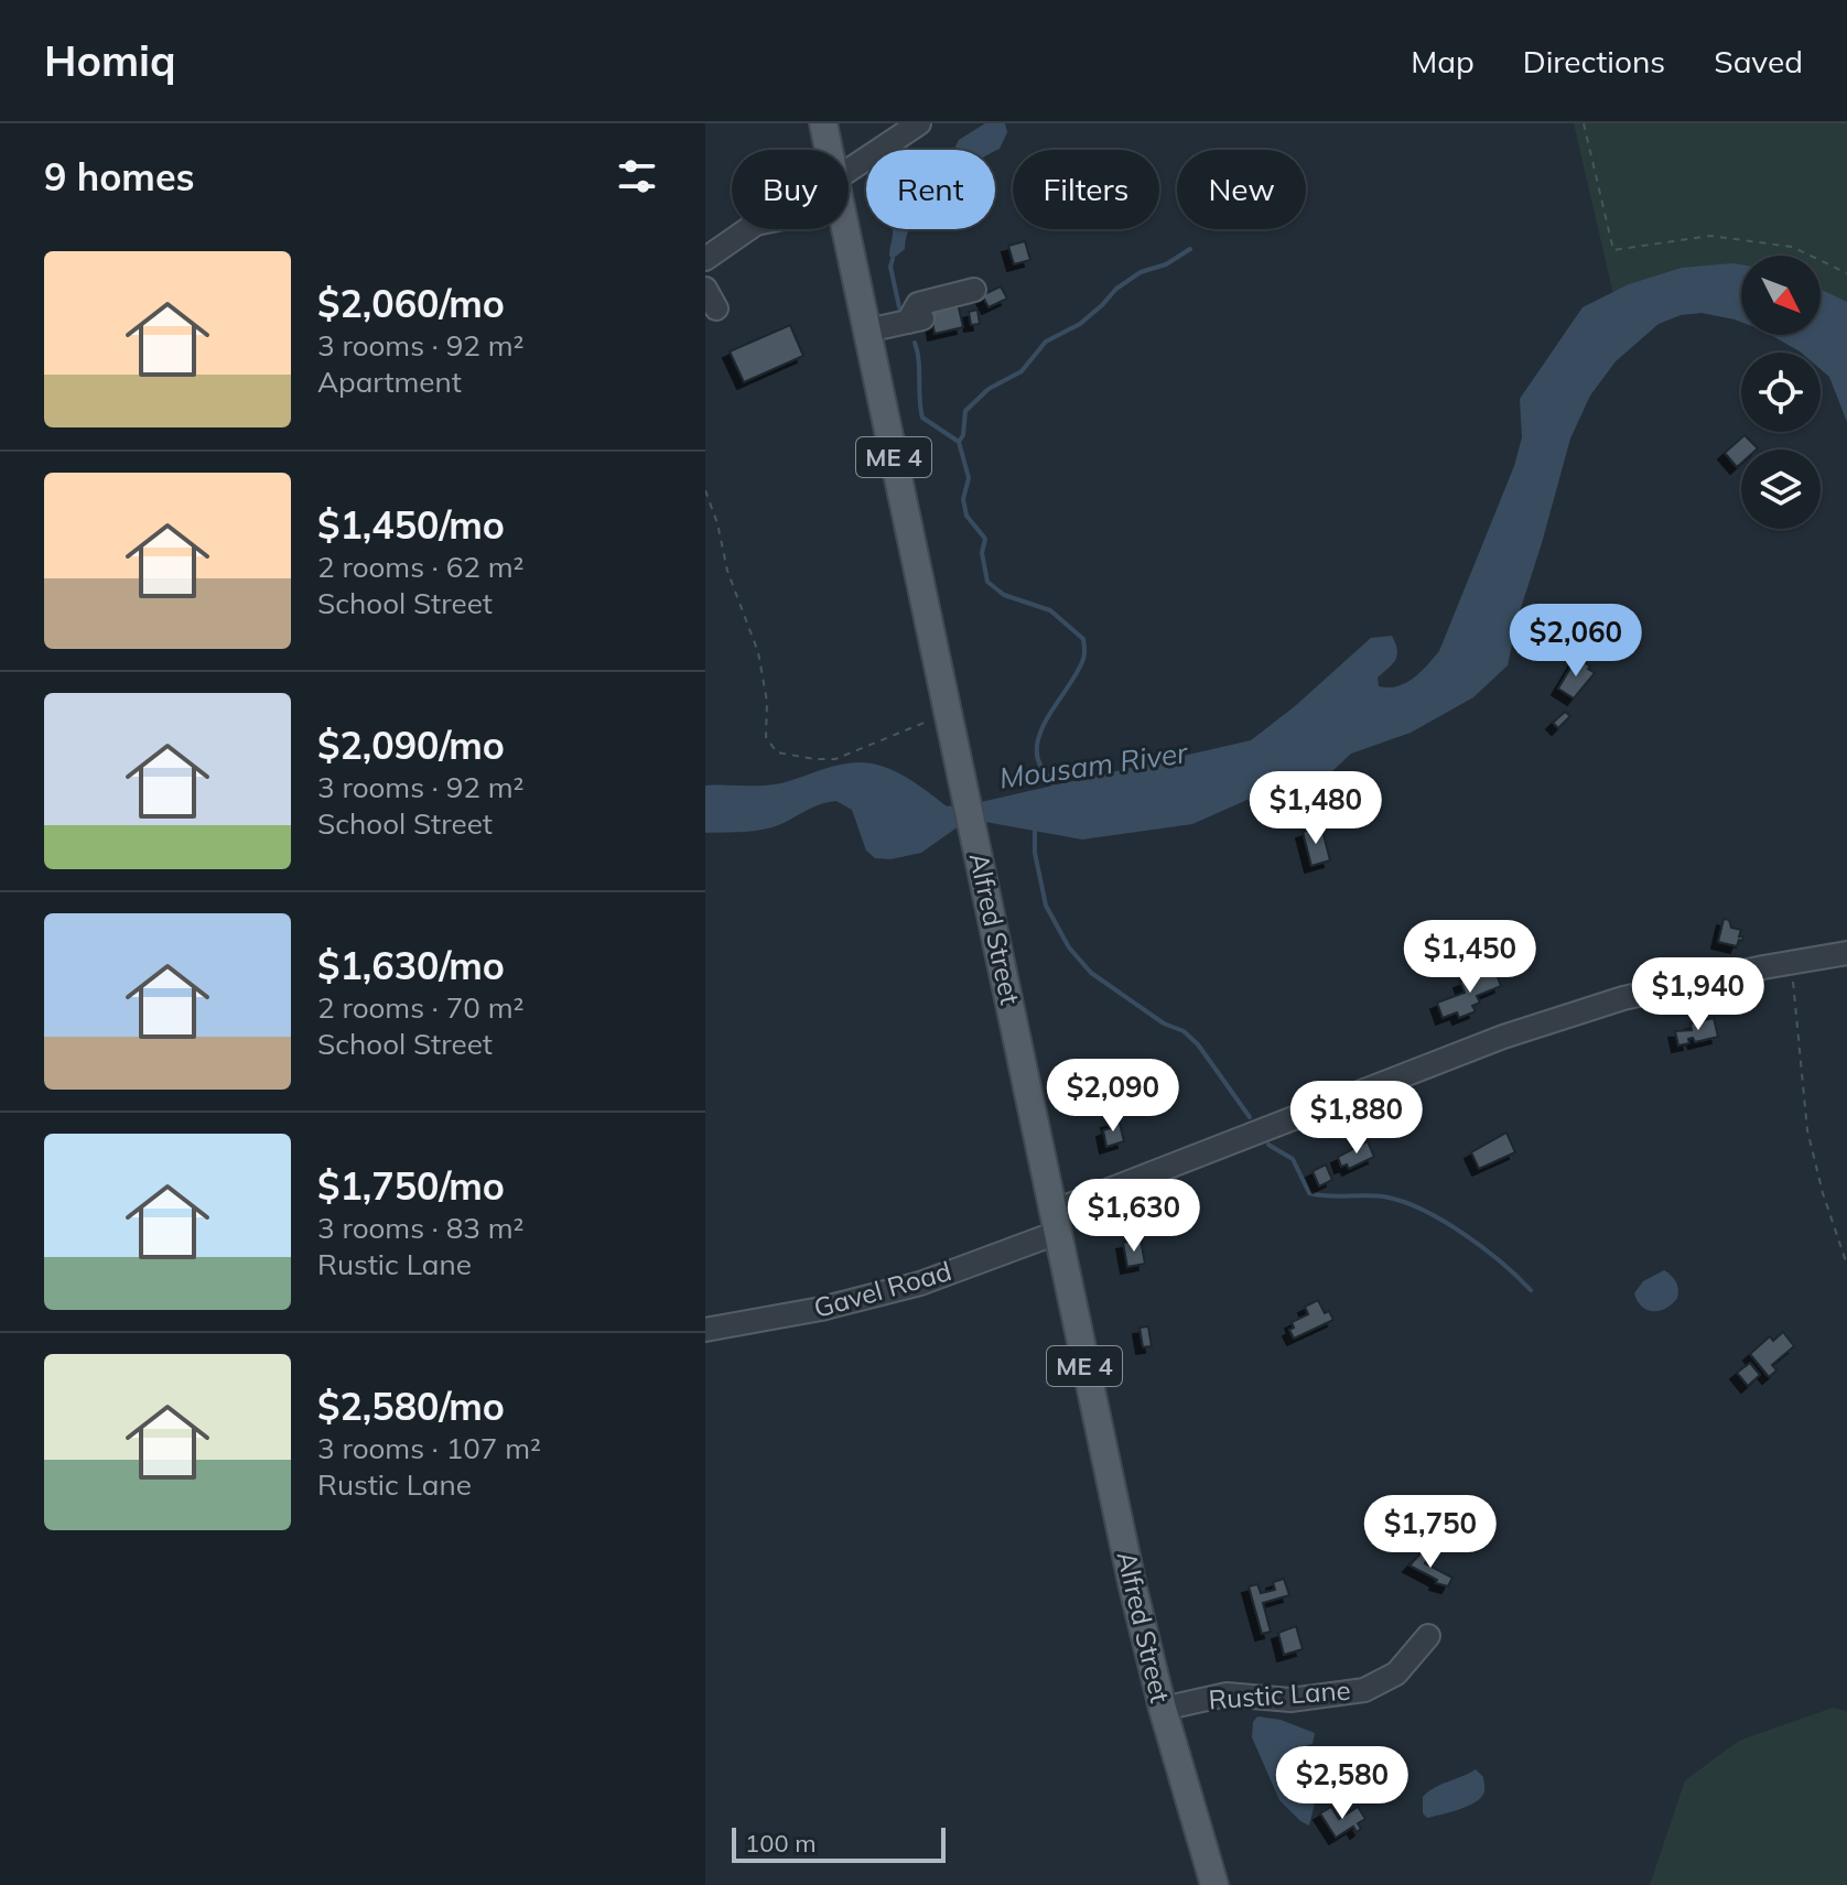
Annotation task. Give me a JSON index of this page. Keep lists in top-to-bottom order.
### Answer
{
  "streets": {
    "main road": ["ME 4", "Alfred Street"],
    "street": ["Gavel Road", "Rustic Lane"]
  },
  "crossings": [
    ["Alfred Street", "Gavel Road"],
    ["Alfred Street", "Rustic Lane"]
  ],
  "water": ["Mousam River"],
  "scale_bar": "100 m",
  "north": "bottom right",
  "page": {
    "header": "Homiq",
    "nav": ["Map", "Directions", "Saved"],
    "heading": "9 homes",
    "chip": [
      "Buy",
      "Rent",
      "Filters",
      "New"
    ],
    "list": [
      {
        "name": "$2,060/mo",
        "note": "3 rooms · 92 m² · Apartment"
      },
      {
        "name": "$1,450/mo",
        "note": "2 rooms · 62 m² · School Street"
      },
      {
        "name": "$2,090/mo",
        "note": "3 rooms · 92 m² · School Street"
      },
      {
        "name": "$1,630/mo",
        "note": "2 rooms · 70 m² · School Street"
      },
      {
        "name": "$1,750/mo",
        "note": "3 rooms · 83 m² · Rustic Lane"
      },
      {
        "name": "$2,580/mo",
        "note": "3 rooms · 107 m² · Rustic Lane"
      }
    ],
    "price": [
      "$2,060",
      "$1,480",
      "$1,450",
      "$1,940",
      "$2,090",
      "$1,880",
      "$1,630",
      "$1,750",
      "$2,580"
    ],
    "scale": "100 m"
  }
}
